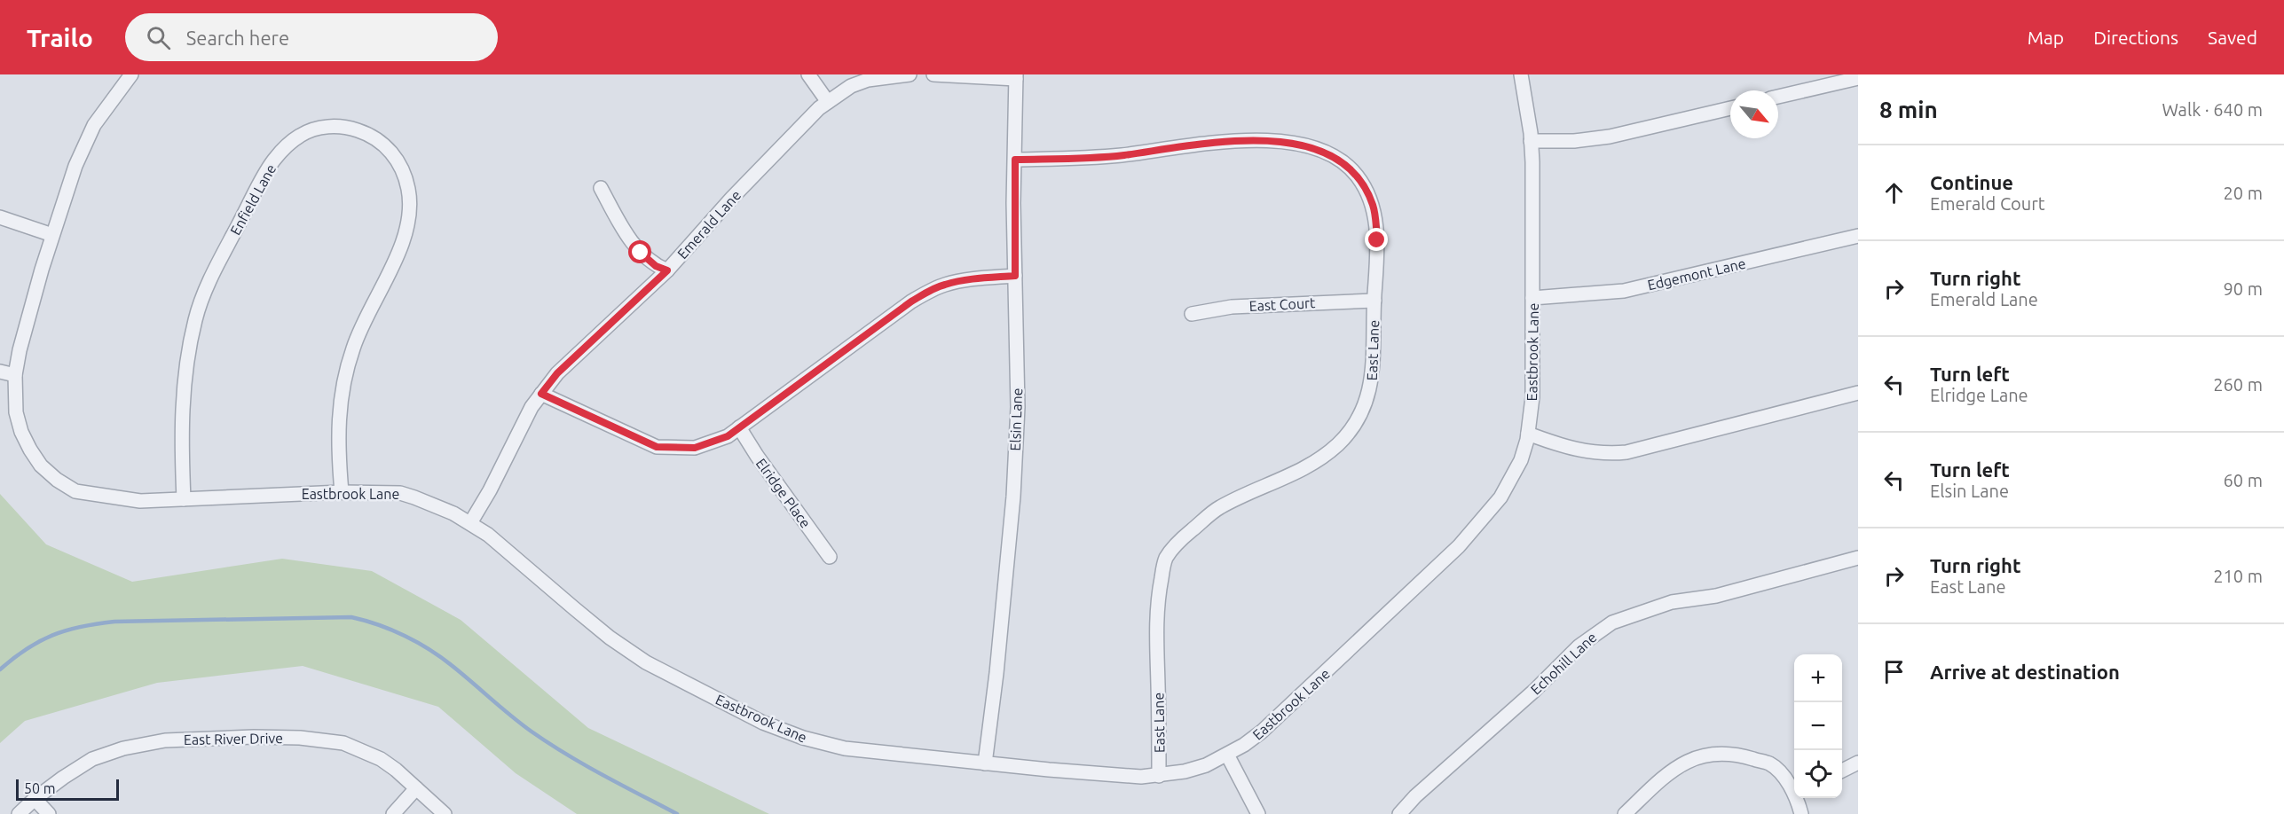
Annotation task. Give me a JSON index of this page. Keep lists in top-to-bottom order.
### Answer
{
  "streets": {
    "street": [
      "Enfield Lane",
      "Emerald Lane",
      "Edgemont Lane",
      "East Court",
      "East Lane",
      "Eastbrook Lane",
      "Elsin Lane",
      "Elridge Place",
      "Echohill Lane",
      "East River Drive"
    ]
  },
  "crossings": [
    ["Enfield Lane", "Eastbrook Lane"],
    ["Emerald Lane", "Eastbrook Lane"],
    ["Edgemont Lane", "Eastbrook Lane"],
    ["East Court", "East Lane"],
    ["East Lane", "Eastbrook Lane"],
    ["East Lane", "Elsin Lane"],
    ["Eastbrook Lane", "Elsin Lane"]
  ],
  "scale_bar": "50 m",
  "north": "bottom right",
  "page": {
    "header": "Trailo",
    "search": "Search here",
    "nav": ["Map", "Directions", "Saved"],
    "heading": ["8 min", "Walk · 640 m"],
    "list": [
      ["Continue", "Emerald Court", "20 m"],
      ["Turn right", "Emerald Lane", "90 m"],
      ["Turn left", "Elridge Lane", "260 m"],
      ["Turn left", "Elsin Lane", "60 m"],
      ["Turn right", "East Lane", "210 m"],
      "Arrive at destination"
    ],
    "map_buttons": ["+", "−"],
    "scale": "50 m"
  }
}
